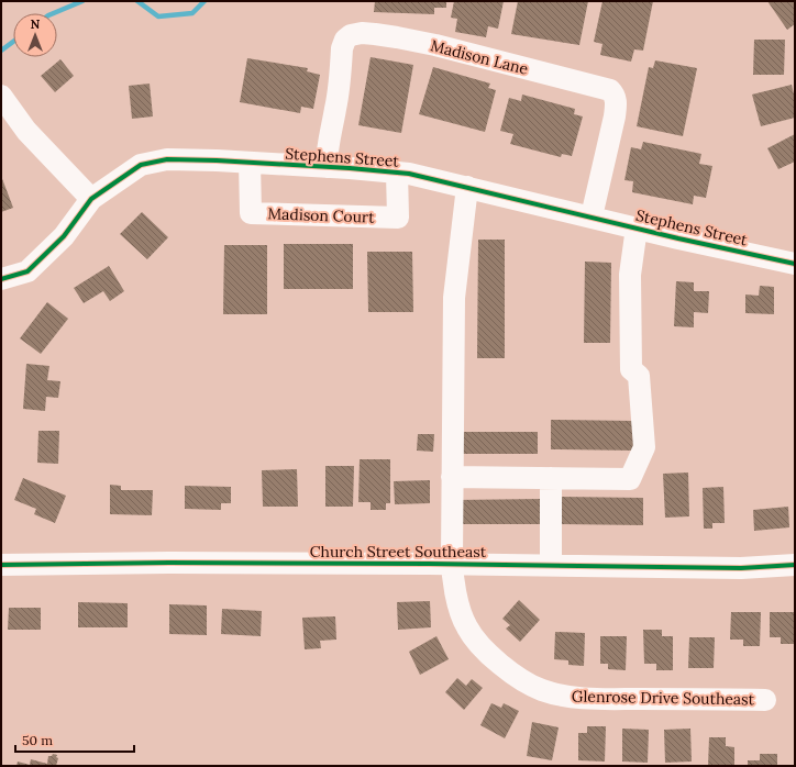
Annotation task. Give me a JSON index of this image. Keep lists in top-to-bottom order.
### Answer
{
  "streets": {
    "street": [
      "Madison Lane",
      "Stephens Street",
      "Madison Court",
      "Church Street Southeast",
      "Glenrose Drive Southeast"
    ]
  },
  "crossings": [
    ["Madison Lane", "Stephens Street"],
    ["Stephens Street", "Madison Court"],
    ["Stephens Street", "Glenrose Drive Southeast"],
    ["Church Street Southeast", "Glenrose Drive Southeast"]
  ],
  "scale_bar": "50 m",
  "north": "top"
}
